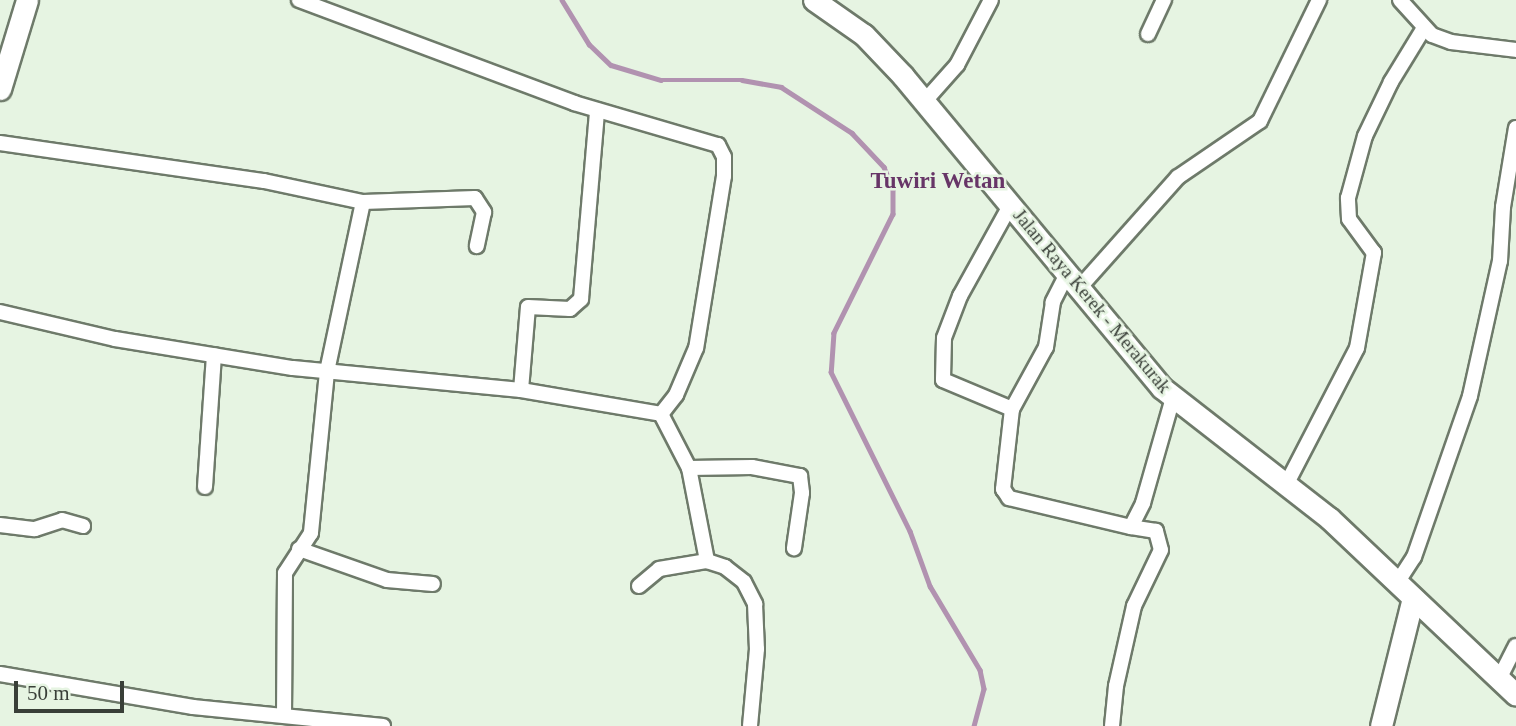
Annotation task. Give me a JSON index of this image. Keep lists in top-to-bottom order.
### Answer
{
  "streets": {
    "main road": ["Jalan Raya Kerek - Merakurak"]
  },
  "districts": ["Tuwiri Wetan"],
  "scale_bar": "50 m"
}
